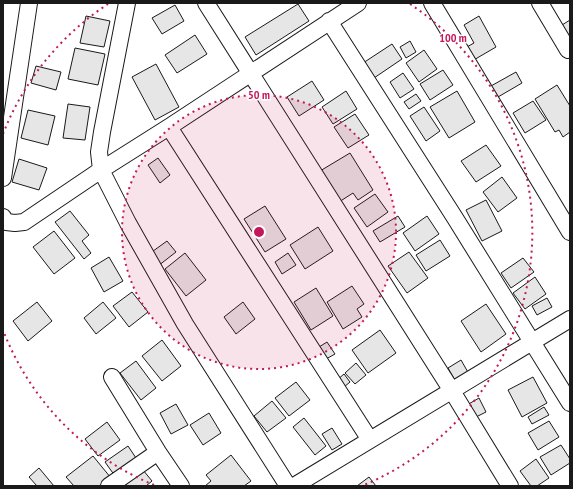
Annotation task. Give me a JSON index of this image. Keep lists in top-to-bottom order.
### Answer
{
  "rings": ["100 m", "50 m"]
}
